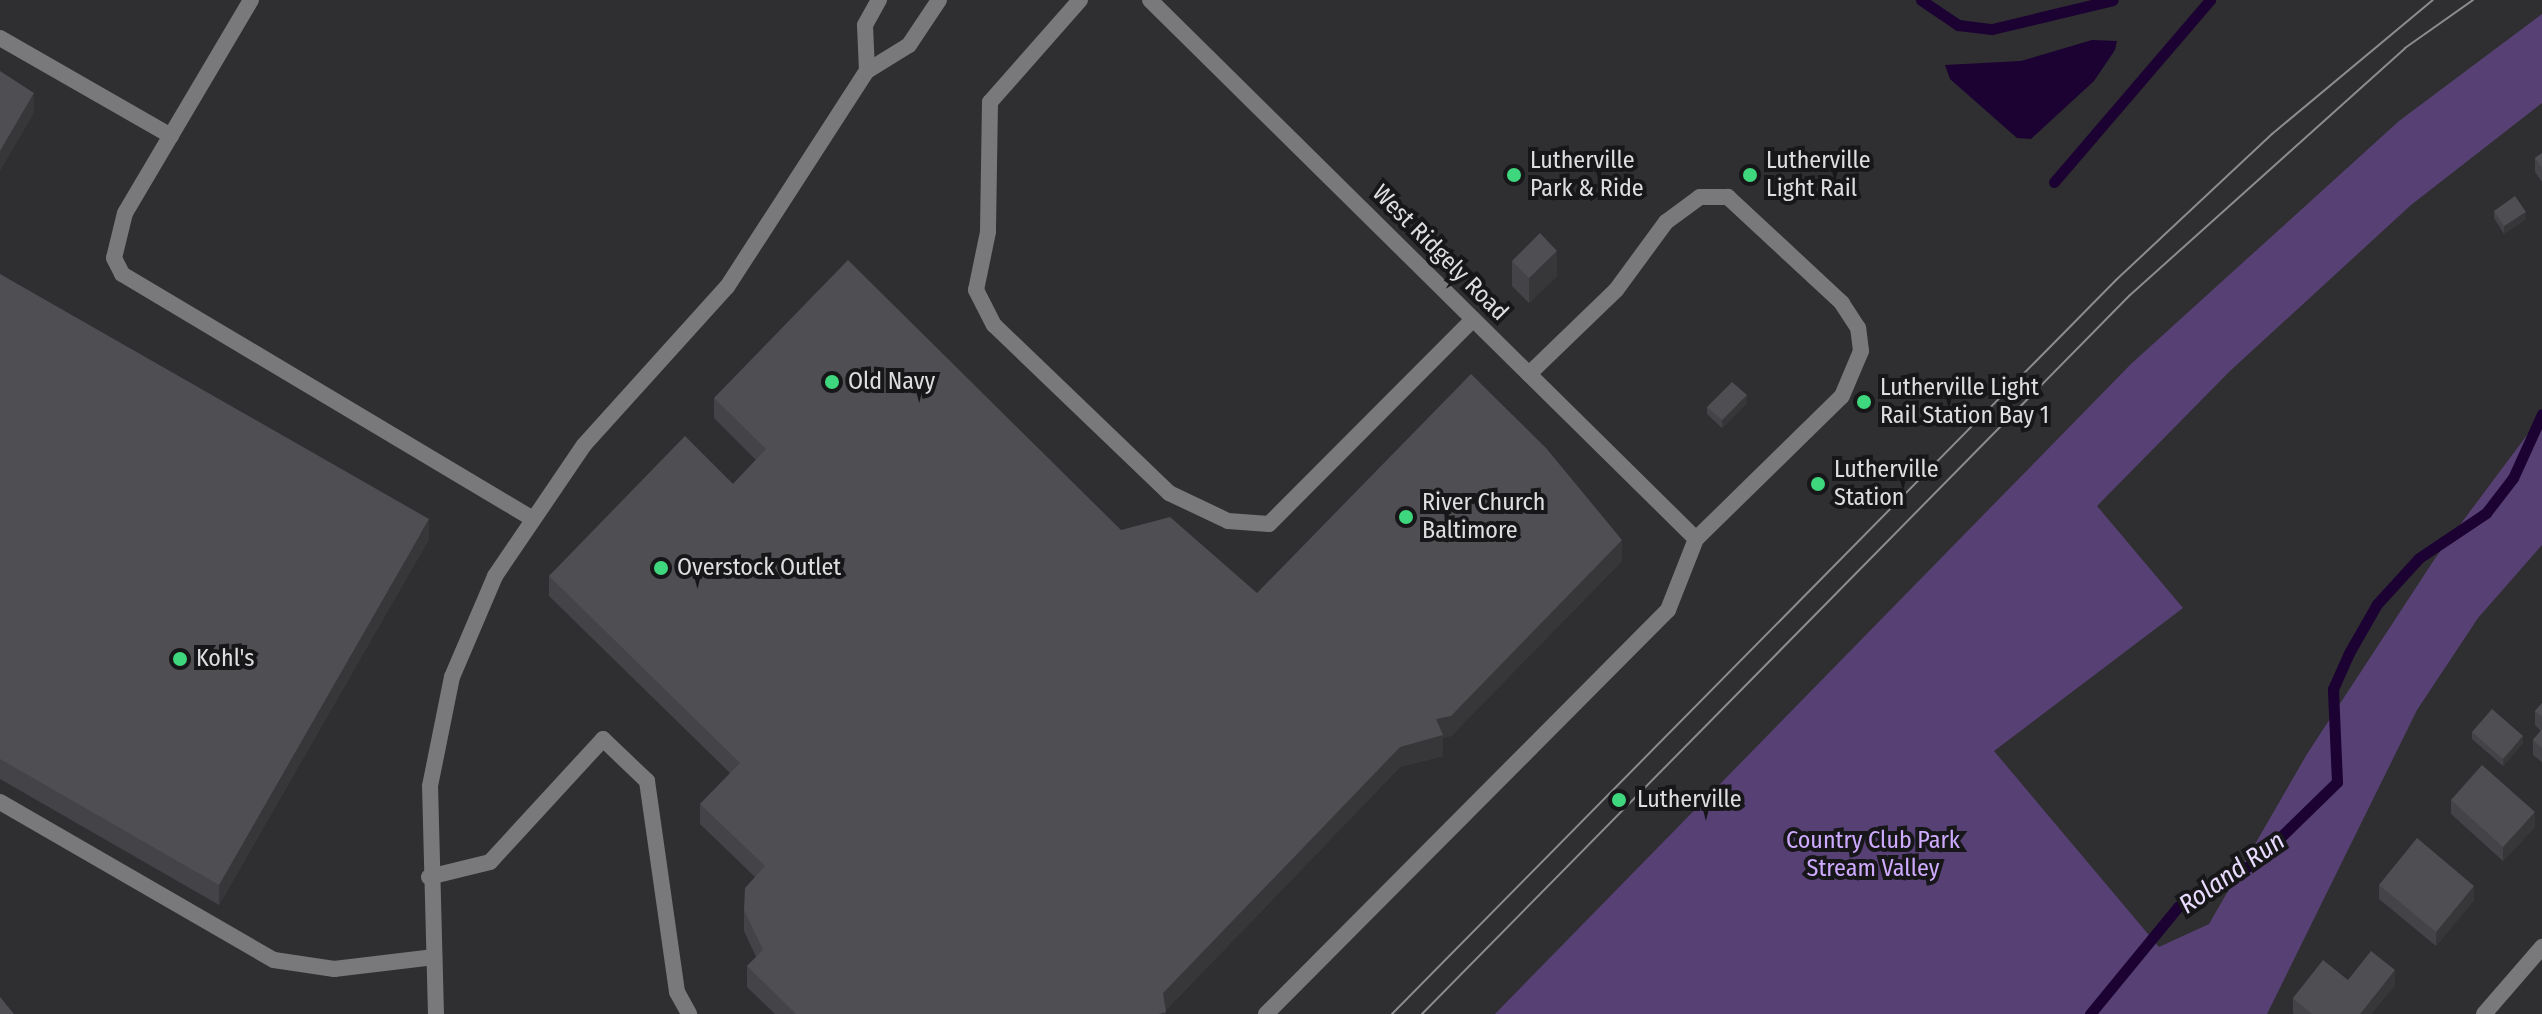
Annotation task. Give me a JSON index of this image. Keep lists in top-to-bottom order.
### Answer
{
  "streets": {
    "street": ["West Ridgely Road"]
  },
  "water": ["Roland Run"],
  "parks": ["Country Club Park Stream Valley"],
  "places": [
    "Lutherville Park & Ride",
    "Lutherville Light Rail",
    "Old Navy",
    "Lutherville Light Rail Station Bay 1",
    "Lutherville Station",
    "River Church Baltimore",
    "Overstock Outlet",
    "Kohl's",
    "Lutherville"
  ]
}
